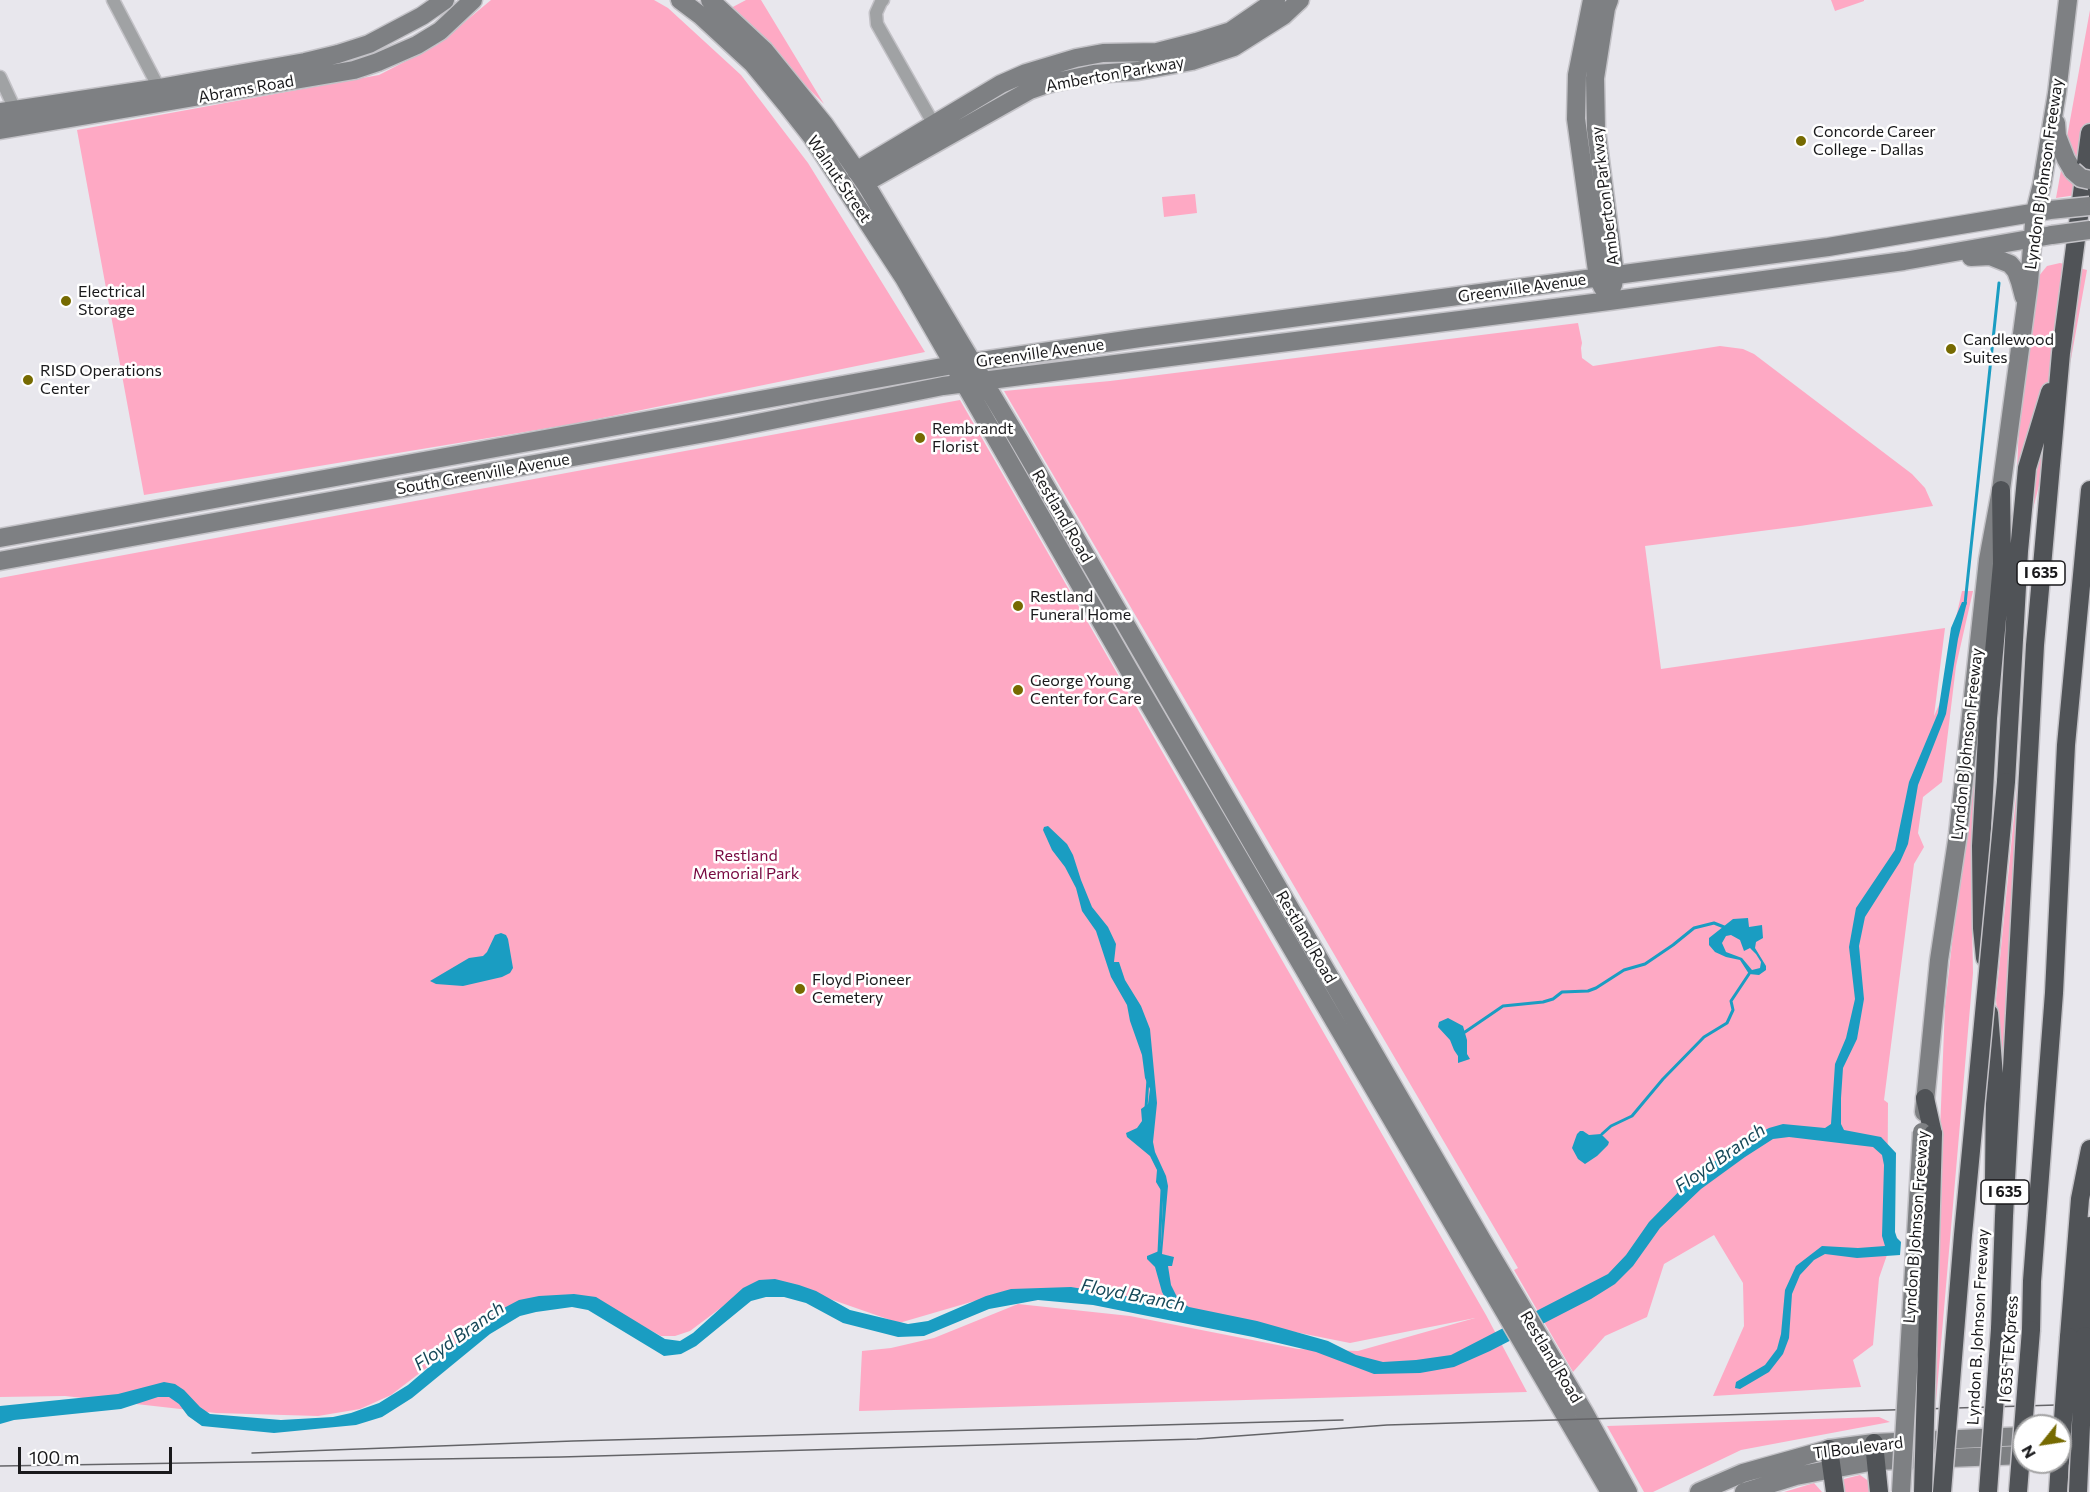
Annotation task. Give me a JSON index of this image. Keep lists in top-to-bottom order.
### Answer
{
  "streets": {
    "highway": ["I 635", "Lyndon B. Johnson Freeway", "I 635 TEXpress"],
    "main road": [
      "Amberton Parkway",
      "Abrams Road",
      "Lyndon B Johnson Freeway",
      "Walnut Street",
      "Greenville Avenue",
      "South Greenville Avenue",
      "Restland Road",
      "TI Boulevard"
    ]
  },
  "crossings": [
    ["Amberton Parkway", "Walnut Street"],
    ["Amberton Parkway", "Greenville Avenue"],
    ["Lyndon B Johnson Freeway", "Greenville Avenue"],
    ["Walnut Street", "Greenville Avenue"],
    ["Walnut Street", "South Greenville Avenue"],
    ["Walnut Street", "Restland Road"],
    ["Greenville Avenue", "South Greenville Avenue"],
    ["Greenville Avenue", "Restland Road"],
    ["South Greenville Avenue", "Restland Road"],
    ["I 635", "Lyndon B. Johnson Freeway"]
  ],
  "water": ["Floyd Branch"],
  "parks": ["Restland Memorial Park"],
  "places": [
    "Concorde Career College - Dallas",
    "Electrical Storage",
    "Candlewood Suites",
    "RISD Operations Center",
    "Rembrandt Florist",
    "Restland Funeral Home",
    "George Young Center for Care",
    "Floyd Pioneer Cemetery"
  ],
  "scale_bar": "100 m",
  "north": "bottom left"
}
